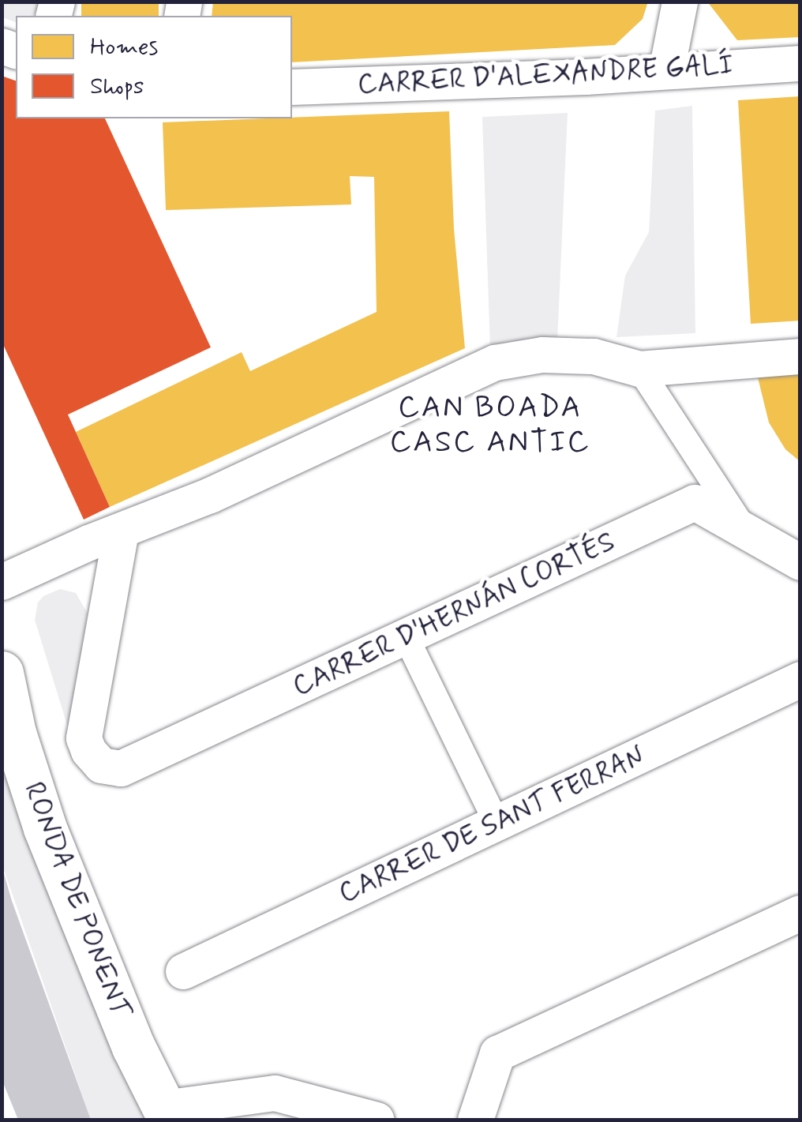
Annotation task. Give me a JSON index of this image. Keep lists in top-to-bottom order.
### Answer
{
  "streets": {
    "main road": ["RONDA DE PONENT"],
    "street": ["CARRER D'ALEXANDRE GALÍ", "CARRER D'HERNÁN CORTÉS", "CARRER DE SANT FERRAN"]
  },
  "districts": ["CAN BOADA CASC ANTIC"],
  "legend": ["Homes", "Shops"]
}
